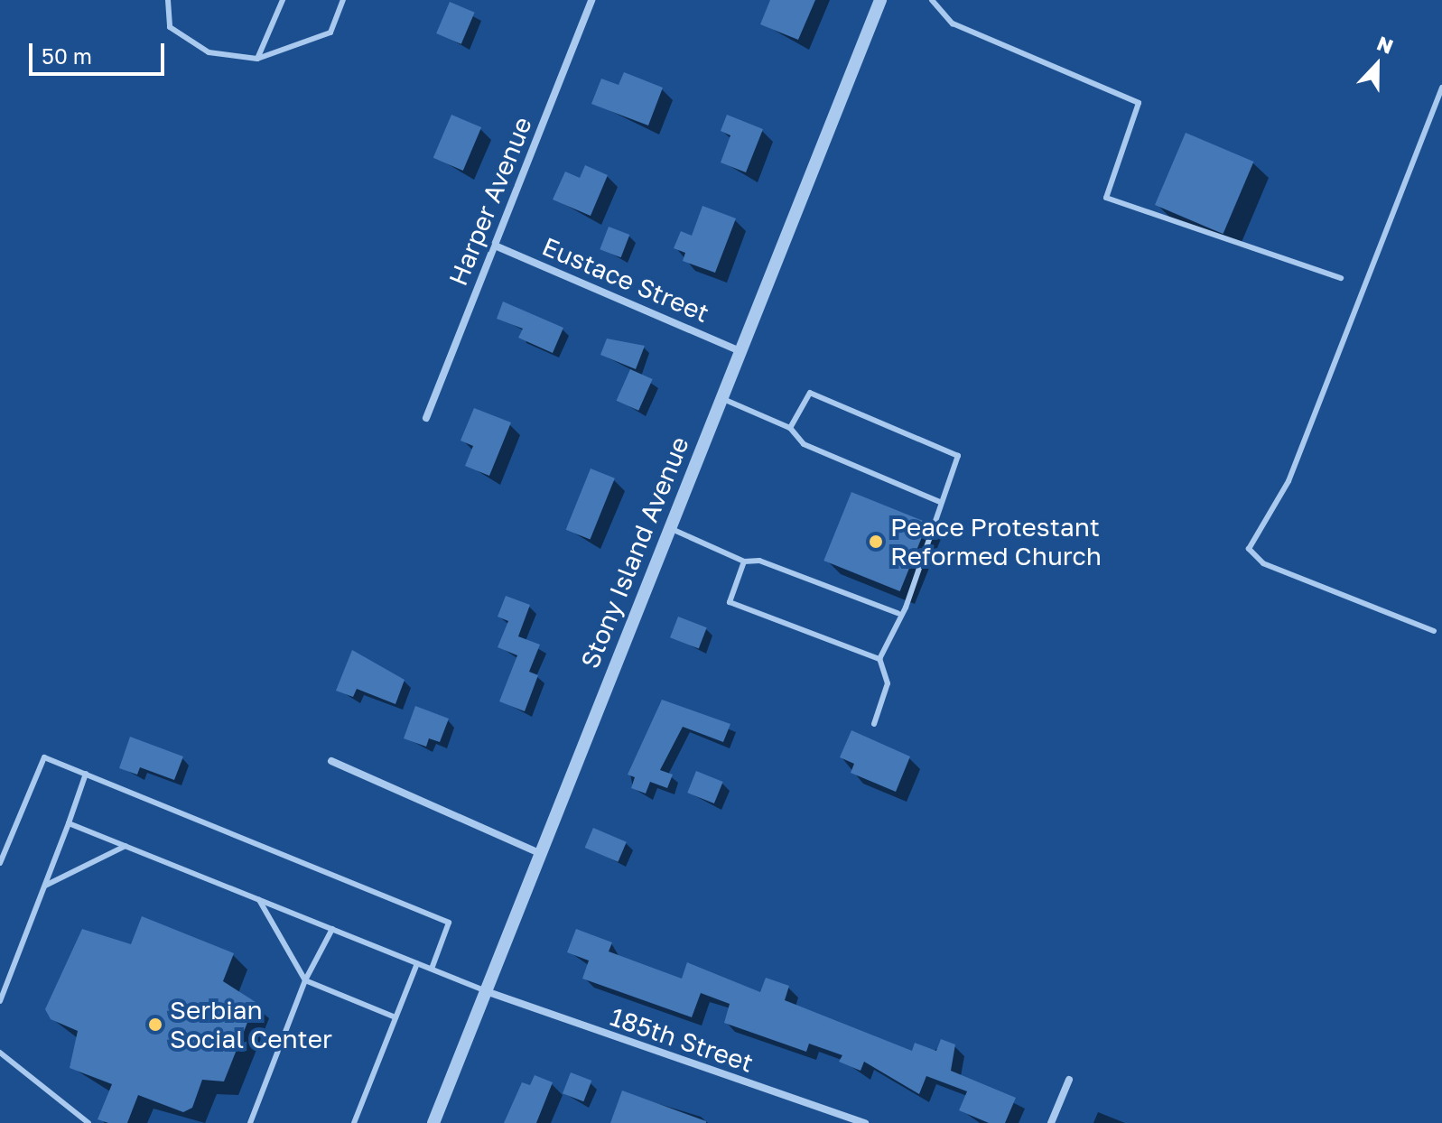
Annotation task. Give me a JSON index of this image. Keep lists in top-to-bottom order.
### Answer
{
  "streets": {
    "street": [
      "Harper Avenue",
      "Eustace Street",
      "Stony Island Avenue",
      "185th Street"
    ]
  },
  "crossings": [
    ["Harper Avenue", "Eustace Street"],
    ["Eustace Street", "Stony Island Avenue"],
    ["Stony Island Avenue", "185th Street"]
  ],
  "places": ["Peace Protestant Reformed Church", "Serbian Social Center"],
  "scale_bar": "50 m",
  "north": "top"
}
